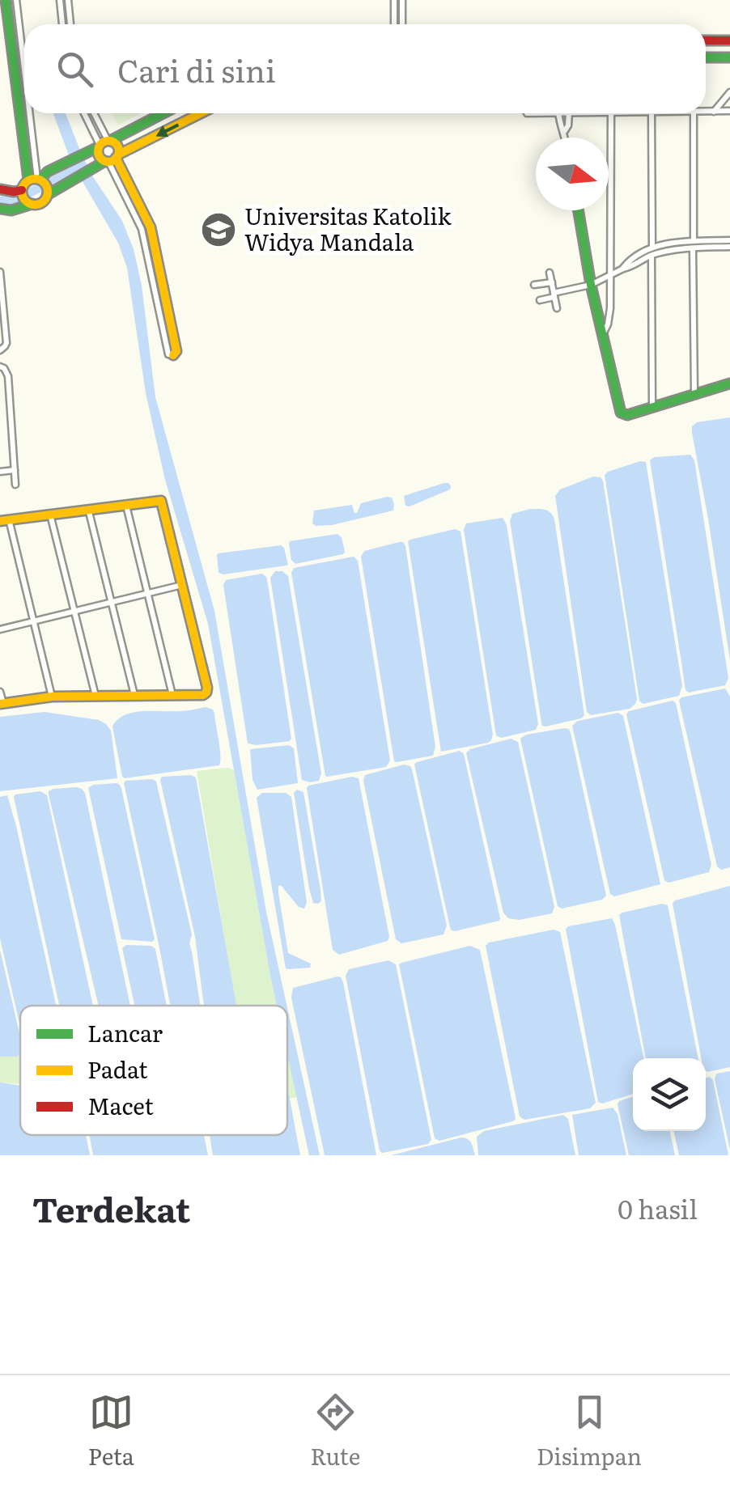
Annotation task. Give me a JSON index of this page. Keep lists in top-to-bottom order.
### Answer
{
  "places": {
    "school or university": ["Universitas Katolik Widya Mandala"]
  },
  "legend": ["Lancar", "Padat", "Macet"],
  "north": "right",
  "page": {
    "search": "Cari di sini",
    "heading": ["Terdekat", "0 hasil"],
    "nav": ["Peta", "Rute", "Disimpan"]
  }
}
